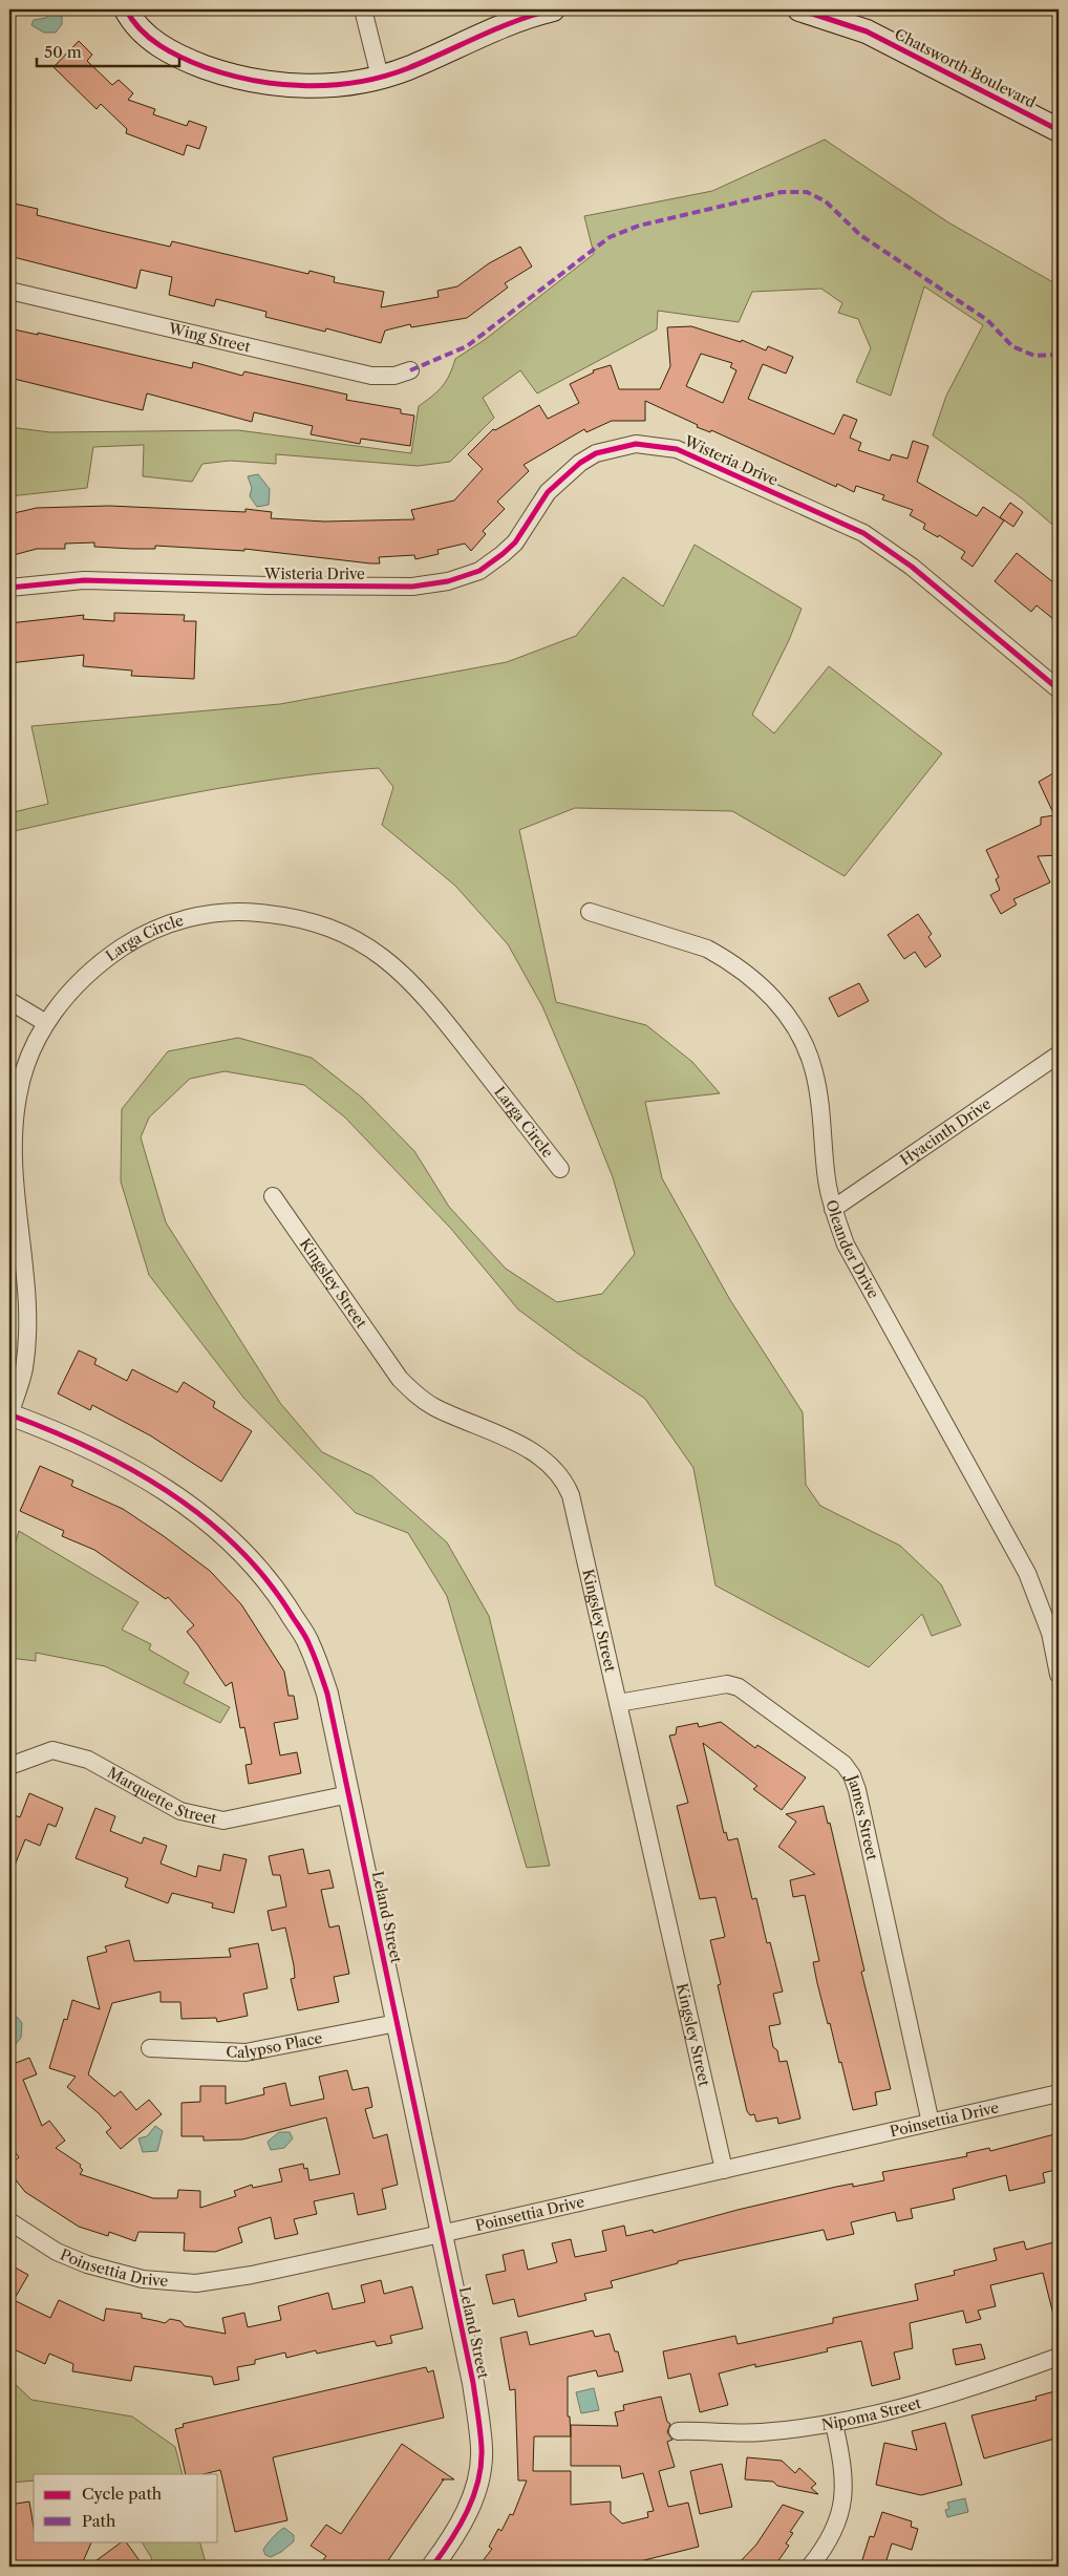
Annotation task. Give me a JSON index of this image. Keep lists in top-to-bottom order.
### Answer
{
  "streets": {
    "main road": ["Chatsworth Boulevard"],
    "street": [
      "Wing Street",
      "Wisteria Drive",
      "Larga Circle",
      "Hyacinth Drive",
      "Oleander Drive",
      "Kingsley Street",
      "Marquette Street",
      "James Street",
      "Leland Street",
      "Calypso Place",
      "Poinsettia Drive",
      "Nipoma Street"
    ]
  },
  "crossings": [
    ["Larga Circle", "Leland Street"],
    ["Hyacinth Drive", "Oleander Drive"],
    ["Kingsley Street", "James Street"],
    ["Kingsley Street", "Poinsettia Drive"],
    ["Marquette Street", "Leland Street"],
    ["James Street", "Poinsettia Drive"],
    ["Leland Street", "Calypso Place"],
    ["Leland Street", "Poinsettia Drive"]
  ],
  "legend": ["Cycle path", "Path"],
  "scale_bar": "50 m"
}
